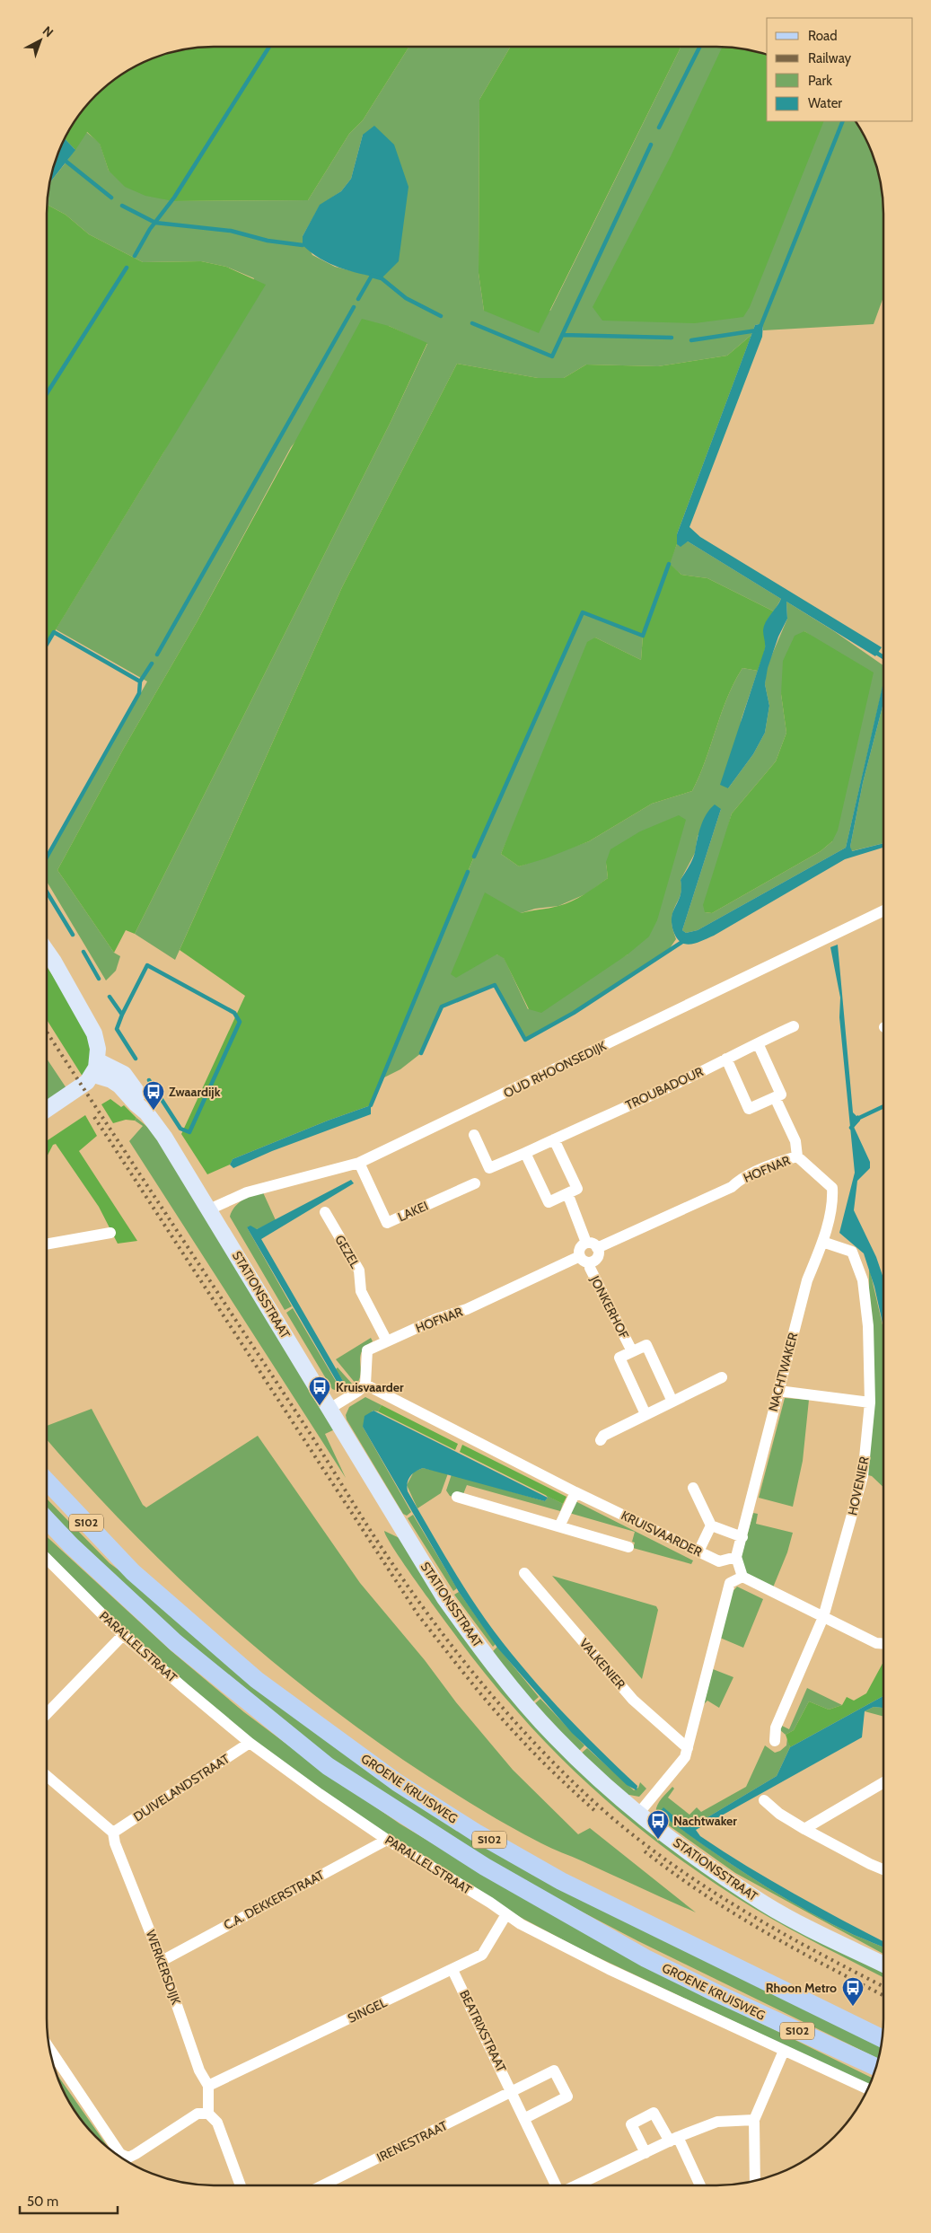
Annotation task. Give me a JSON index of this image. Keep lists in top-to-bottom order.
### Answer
{
  "streets": {
    "main road": ["S102", "GROENE KRUISWEG"],
    "street": [
      "OUD RHOONSEDIJK",
      "TROUBADOUR",
      "HOFNAR",
      "LAKEI",
      "GEZEL",
      "STATIONSSTRAAT",
      "JONKERHOF",
      "NACHTWAKER",
      "HOVENIER",
      "KRUISVAARDER",
      "PARALLELSTRAAT",
      "VALKENIER",
      "DUIVELANDSTRAAT",
      "C.A. DEKKERSTRAAT",
      "WERKERSDIJK",
      "SINGEL",
      "BEATRIXSTRAAT",
      "IRENESTRAAT"
    ]
  },
  "crossings": [
    ["OUD RHOONSEDIJK", "LAKEI"],
    ["OUD RHOONSEDIJK", "STATIONSSTRAAT"],
    ["HOFNAR", "GEZEL"],
    ["HOFNAR", "JONKERHOF"],
    ["HOFNAR", "NACHTWAKER"],
    ["HOFNAR", "KRUISVAARDER"],
    ["NACHTWAKER", "HOVENIER"],
    ["NACHTWAKER", "KRUISVAARDER"],
    ["PARALLELSTRAAT", "DUIVELANDSTRAAT"],
    ["PARALLELSTRAAT", "C.A. DEKKERSTRAAT"],
    ["PARALLELSTRAAT", "SINGEL"],
    ["DUIVELANDSTRAAT", "WERKERSDIJK"],
    ["C.A. DEKKERSTRAAT", "WERKERSDIJK"],
    ["WERKERSDIJK", "SINGEL"],
    ["SINGEL", "BEATRIXSTRAAT"],
    ["BEATRIXSTRAAT", "IRENESTRAAT"]
  ],
  "places": {
    "bus stop": [
      "Zwaardijk",
      "Kruisvaarder",
      "Nachtwaker",
      "Rhoon Metro"
    ]
  },
  "legend": [
    "Road",
    "Railway",
    "Park",
    "Water"
  ],
  "scale_bar": "50 m",
  "north": "top right"
}
